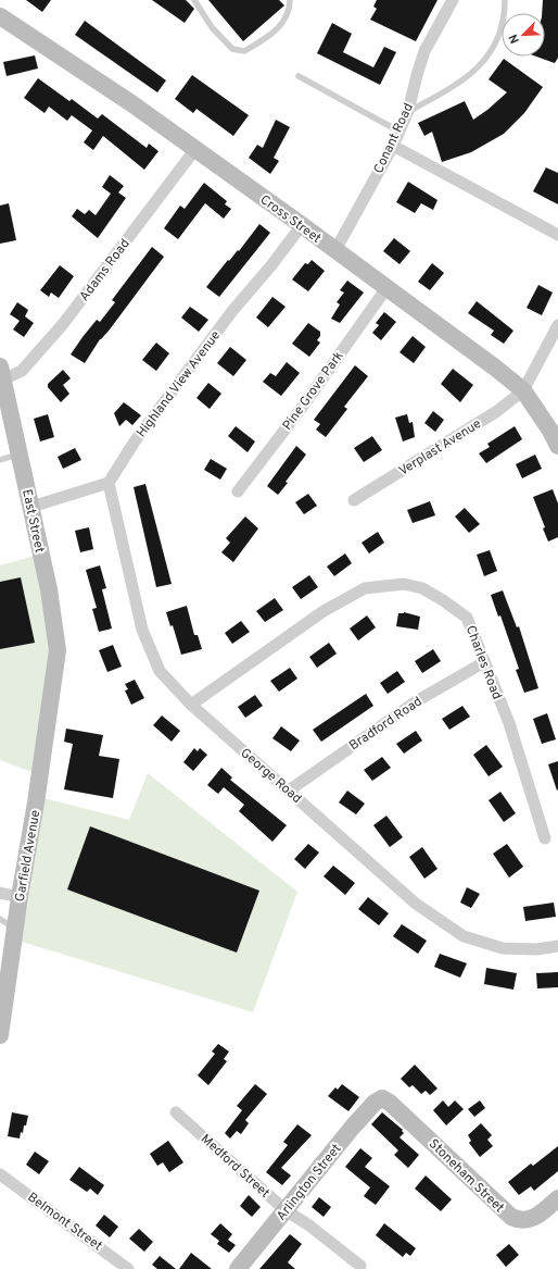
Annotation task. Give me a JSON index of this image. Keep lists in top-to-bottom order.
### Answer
{
  "streets": {
    "street": [
      "Conant Road",
      "Cross Street",
      "Adams Road",
      "Highland View Avenue",
      "Pine Grove Park",
      "Verplast Avenue",
      "East Street",
      "Charles Road",
      "Bradford Road",
      "George Road",
      "Garfield Avenue",
      "Medford Street",
      "Stoneham Street",
      "Arlington Street",
      "Belmont Street"
    ]
  },
  "crossings": [
    ["Conant Road", "Cross Street"],
    ["Cross Street", "Adams Road"],
    ["Cross Street", "Highland View Avenue"],
    ["Cross Street", "Pine Grove Park"],
    ["Cross Street", "Verplast Avenue"],
    ["Adams Road", "East Street"],
    ["Highland View Avenue", "George Road"],
    ["East Street", "Garfield Avenue"],
    ["Charles Road", "Bradford Road"],
    ["Charles Road", "George Road"],
    ["Bradford Road", "George Road"],
    ["Medford Street", "Arlington Street"],
    ["Stoneham Street", "Arlington Street"]
  ],
  "north": "bottom left"
}
